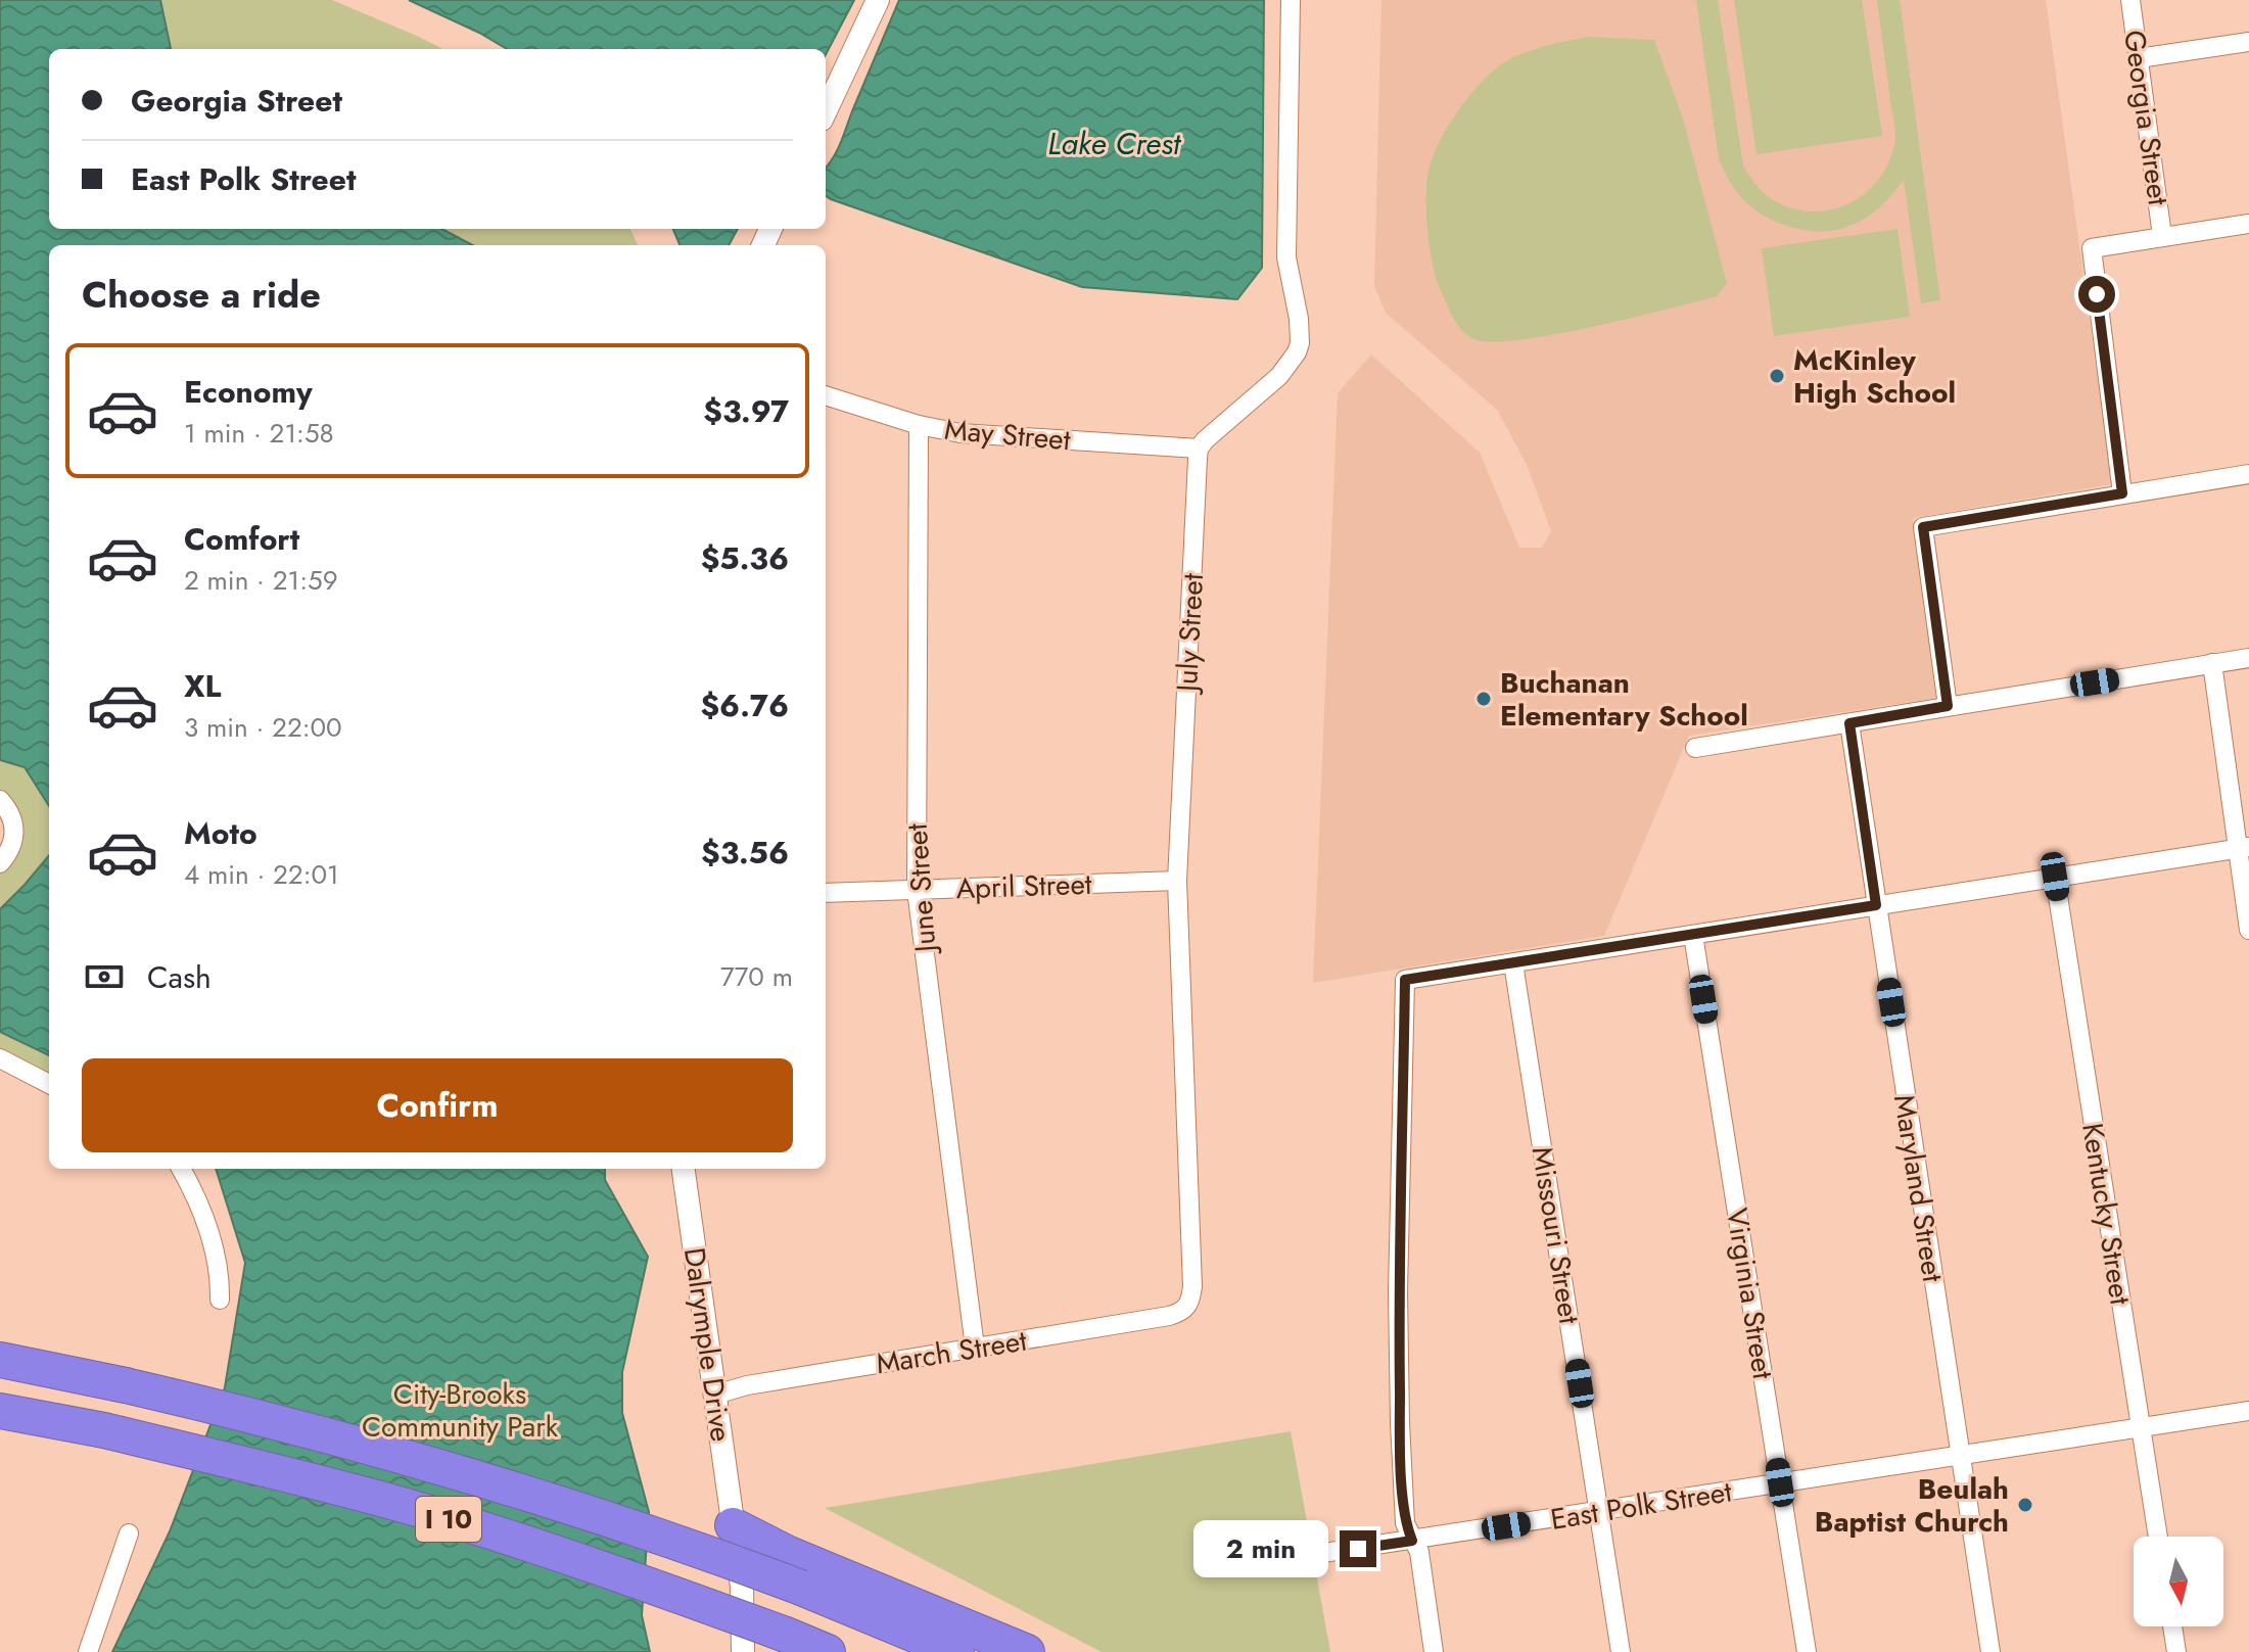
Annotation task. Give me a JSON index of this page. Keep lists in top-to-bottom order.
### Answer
{
  "streets": {
    "highway": ["I 10"],
    "street": [
      "Georgia Street",
      "May Street",
      "July Street",
      "April Street",
      "June Street",
      "Maryland Street",
      "Kentucky Street",
      "Missouri Street",
      "Virginia Street",
      "Dalrymple Drive",
      "March Street",
      "East Polk Street"
    ]
  },
  "crossings": [
    ["May Street", "July Street"],
    ["May Street", "June Street"],
    ["July Street", "April Street"],
    ["July Street", "March Street"],
    ["April Street", "June Street"],
    ["June Street", "March Street"],
    ["Maryland Street", "East Polk Street"],
    ["Kentucky Street", "East Polk Street"],
    ["Missouri Street", "East Polk Street"],
    ["Virginia Street", "East Polk Street"],
    ["Dalrymple Drive", "March Street"]
  ],
  "water": ["Lake Crest"],
  "parks": ["City-Brooks Community Park"],
  "places": ["McKinley High School", "Buchanan Elementary School", "Beulah Baptist Church"],
  "north": "bottom",
  "page": {
    "banner": ["Georgia Street", "East Polk Street"],
    "heading": "Choose a ride",
    "list": [
      {
        "name": "Economy",
        "note": "1 min · 21:58",
        "value": "$3.97"
      },
      {
        "name": "Comfort",
        "note": "2 min · 21:59",
        "value": "$5.36"
      },
      {
        "name": "XL",
        "note": "3 min · 22:00",
        "value": "$6.76"
      },
      {
        "name": "Moto",
        "note": "4 min · 22:01",
        "value": "$3.56"
      }
    ],
    "pay": ["Cash", "770 m"],
    "buttons": "Confirm",
    "bubble": "2 min"
  }
}
